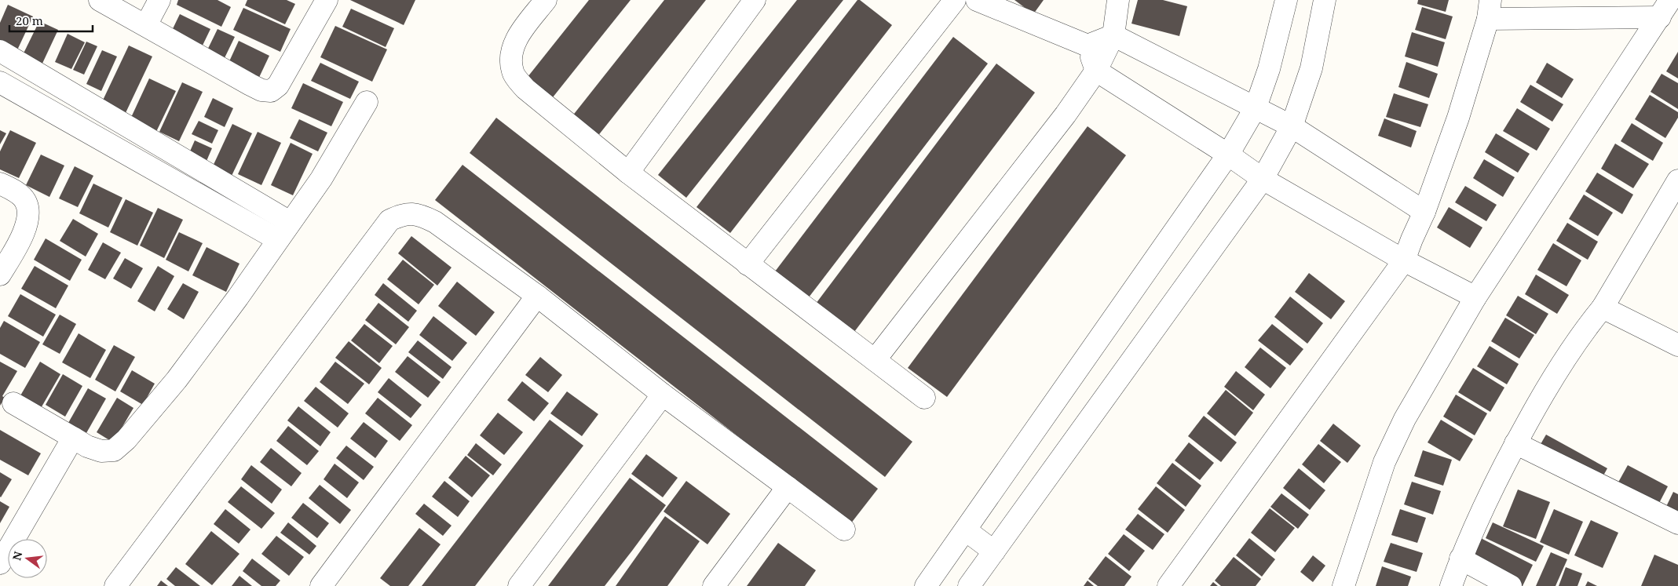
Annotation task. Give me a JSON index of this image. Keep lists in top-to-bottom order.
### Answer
{
  "scale_bar": "20 m",
  "north": "left"
}
